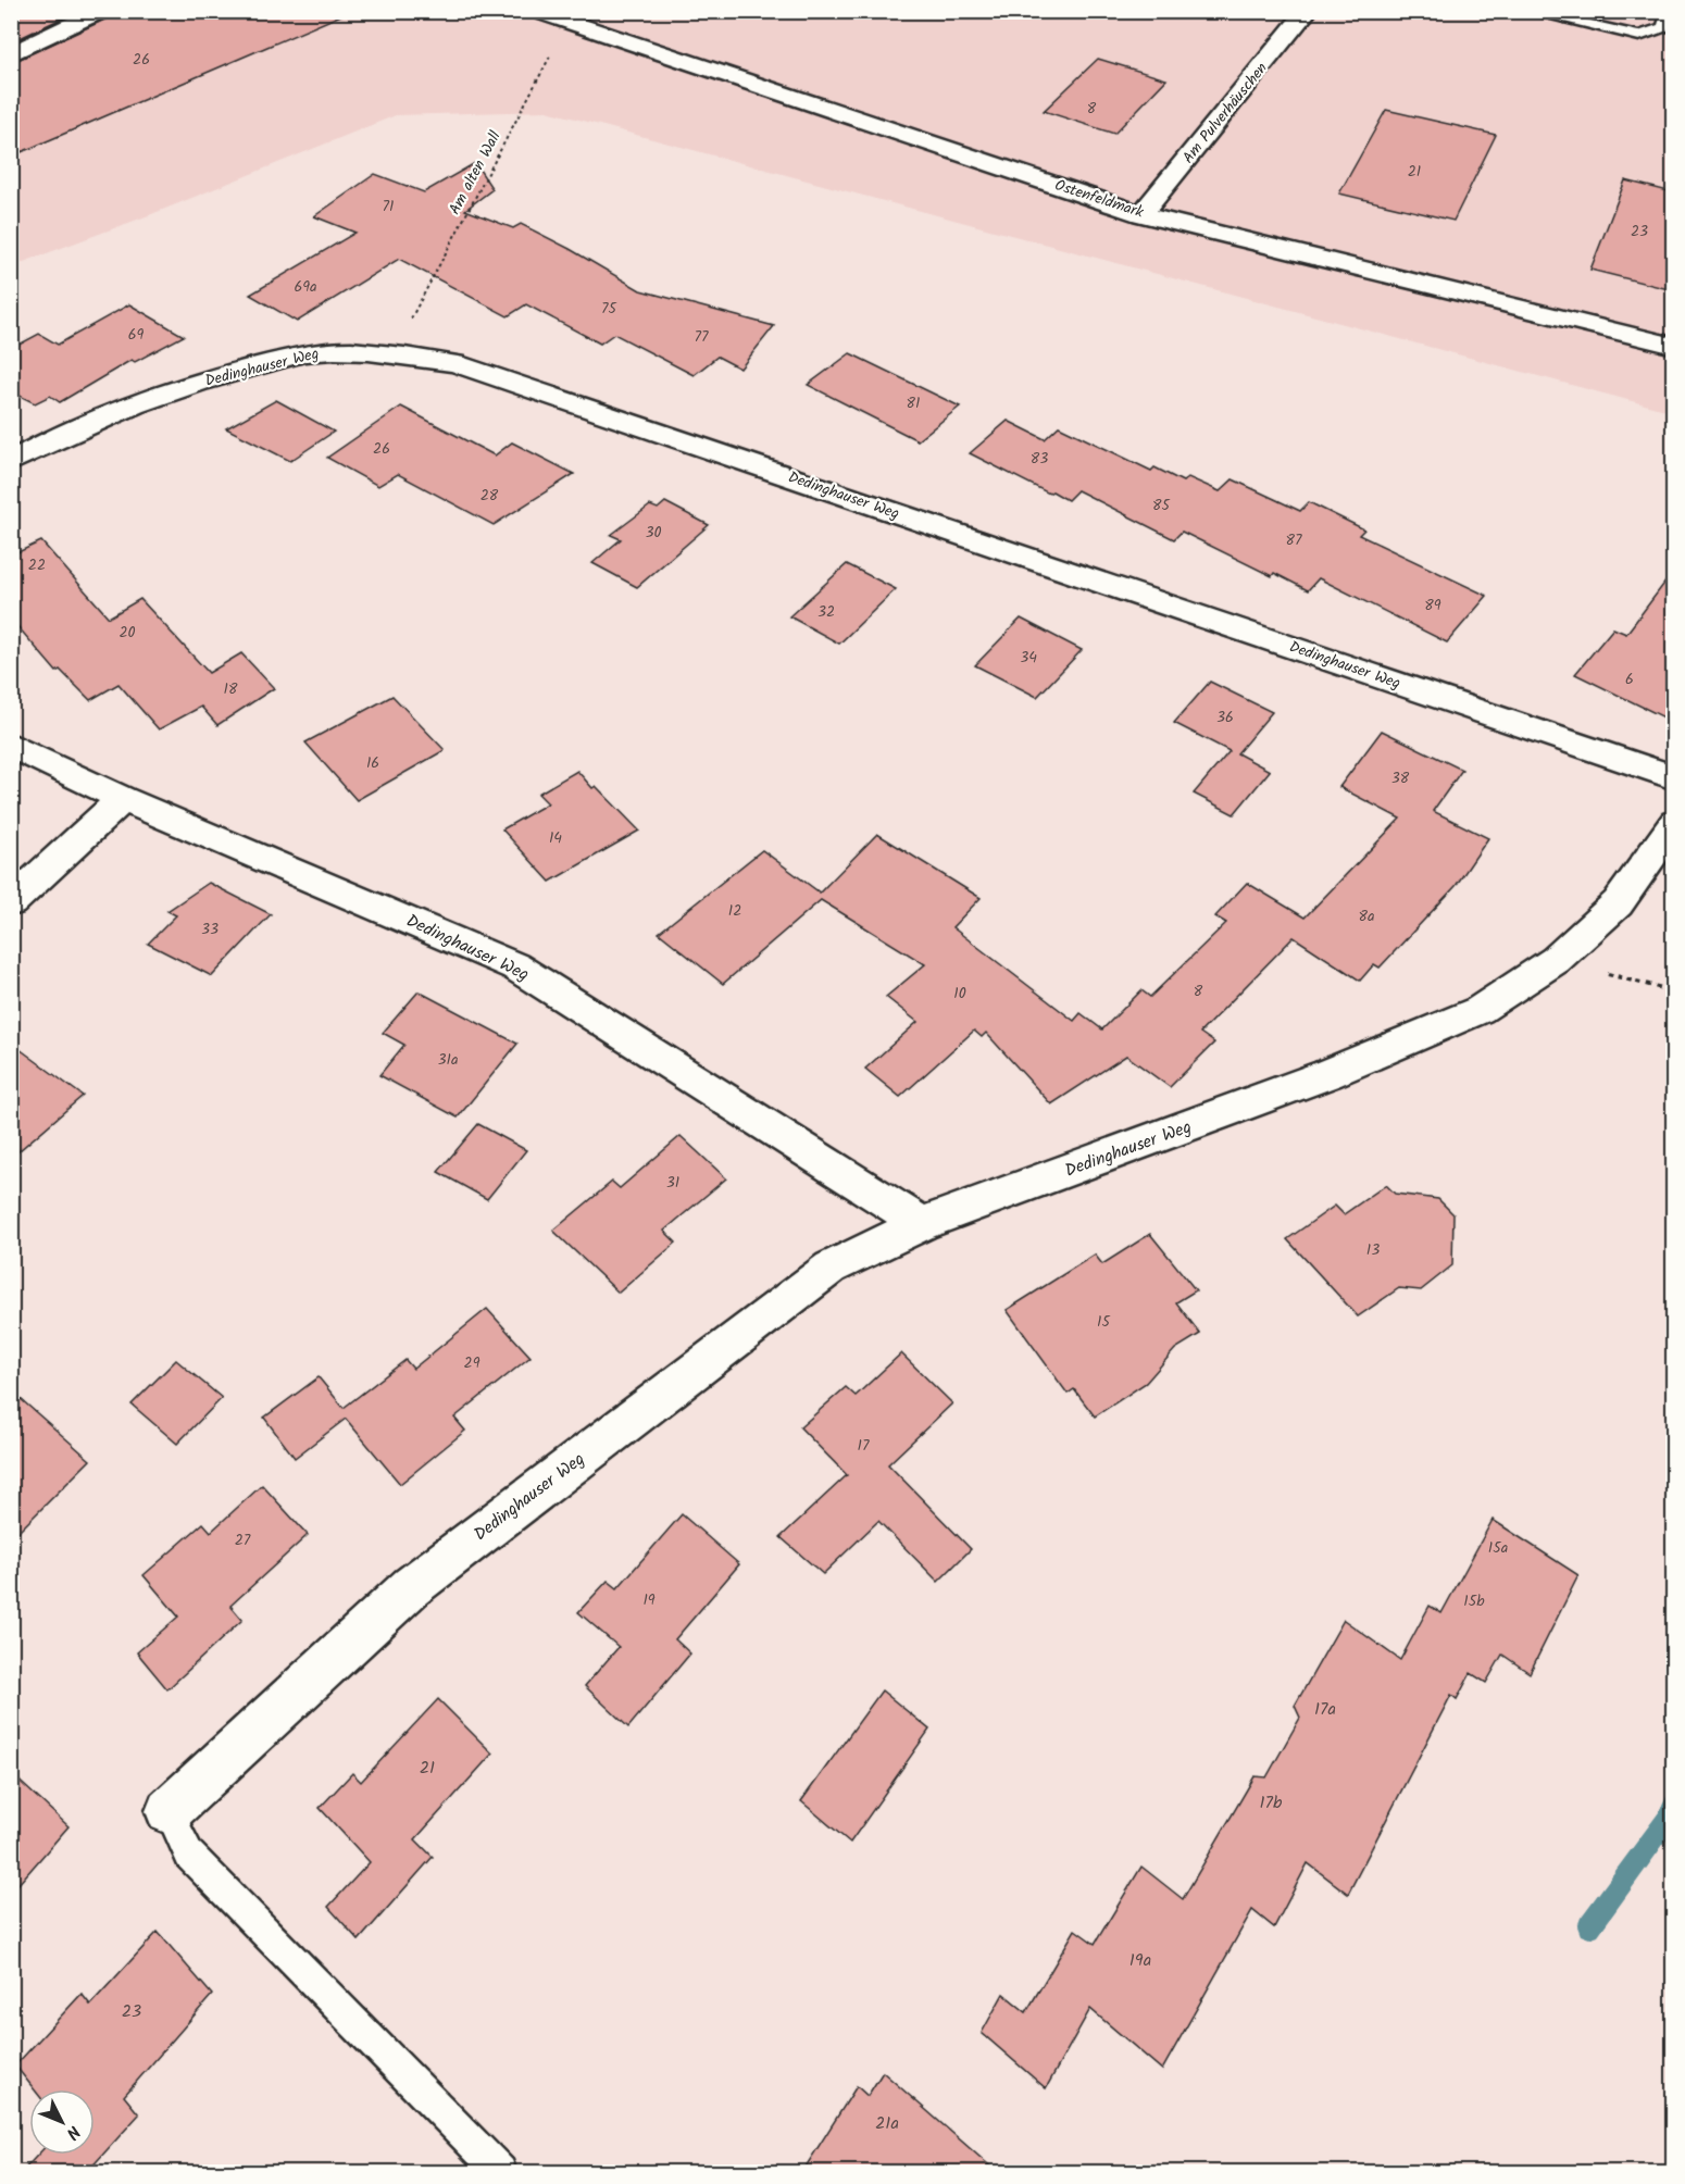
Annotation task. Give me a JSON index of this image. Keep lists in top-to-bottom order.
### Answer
{
  "streets": {
    "street": ["Am Pulverhäuschen", "Ostenfeldmark", "Dedinghauser Weg"],
    "path": ["Am alten Wall"]
  },
  "crossings": [
    ["Am Pulverhäuschen", "Ostenfeldmark"],
    ["Am alten Wall", "Ostenfeldmark"],
    ["Am alten Wall", "Dedinghauser Weg"]
  ],
  "house_numbers": [
    "26",
    "8",
    "21",
    "71",
    "23",
    "69a",
    "75",
    "69",
    "77",
    "81",
    "26",
    "83",
    "28",
    "85",
    "30",
    "87",
    "22",
    "89",
    "32",
    "20",
    "34",
    "6",
    "18",
    "36",
    "16",
    "38",
    "14",
    "12",
    "8a",
    "33",
    "8",
    "10",
    "31a",
    "31",
    "13",
    "15",
    "29",
    "17",
    "27",
    "15a",
    "19",
    "15b",
    "17a",
    "21",
    "17b",
    "19a",
    "23",
    "21a"
  ],
  "north": "bottom right"
}
